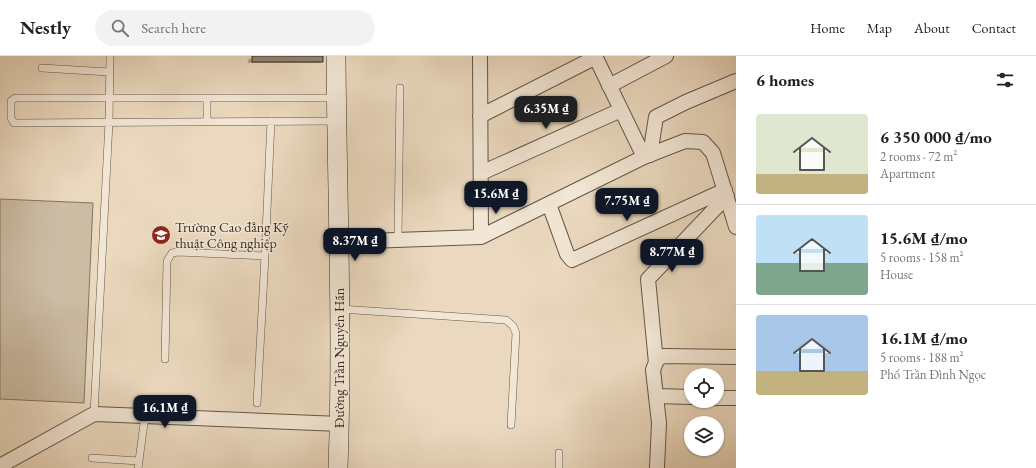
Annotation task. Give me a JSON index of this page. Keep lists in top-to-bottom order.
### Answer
{
  "streets": {
    "street": ["Đường Trần Nguyên Hãn"]
  },
  "places": {
    "school or university": ["Trường Cao đẳng Kỹ thuật Công nghiệp"]
  },
  "page": {
    "header": "Nestly",
    "search": "Search here",
    "nav": [
      "Home",
      "Map",
      "About",
      "Contact"
    ],
    "heading": "6 homes",
    "price": [
      "6.35M ₫",
      "15.6M ₫",
      "7.75M ₫",
      "8.37M ₫",
      "8.77M ₫",
      "16.1M ₫"
    ],
    "list": [
      {
        "name": "6 350 000 ₫/mo",
        "note": "2 rooms · 72 m² · Apartment"
      },
      {
        "name": "15.6M ₫/mo",
        "note": "5 rooms · 158 m² · House"
      },
      {
        "name": "16.1M ₫/mo",
        "note": "5 rooms · 188 m² · Phố Trần Đình Ngọc"
      }
    ]
  }
}
